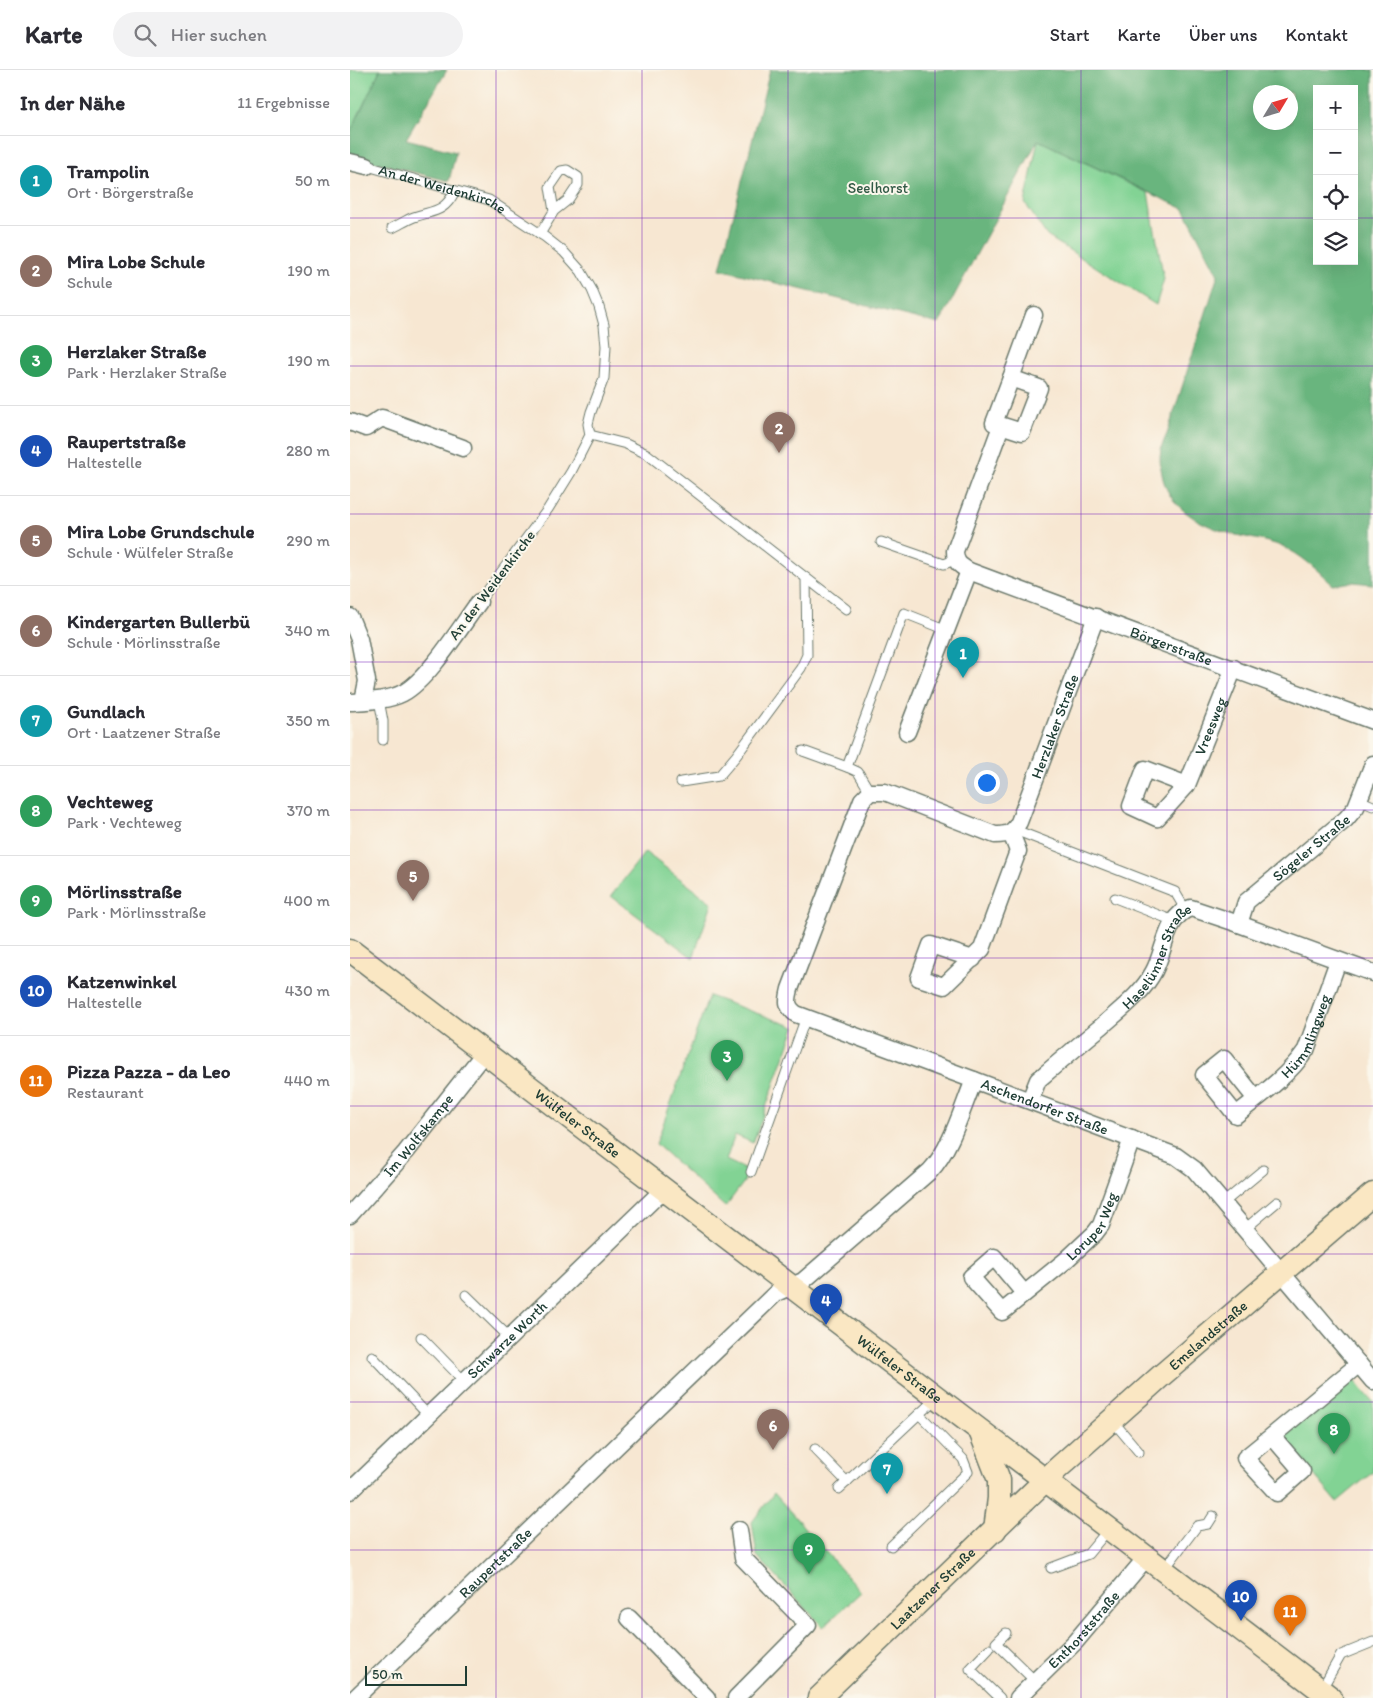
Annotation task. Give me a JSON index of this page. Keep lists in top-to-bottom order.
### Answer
{
  "streets": {
    "main road": ["Wülfeler Straße", "Emslandstraße", "Laatzener Straße"],
    "street": [
      "An der Weidenkirche",
      "Börgerstraße",
      "Herzlaker Straße",
      "Vreesweg",
      "Sögeler Straße",
      "Haselünner Straße",
      "Hümmlingweg",
      "Aschendorfer Straße",
      "Im Wolfskampe",
      "Loruper Weg",
      "Schwarze Worth",
      "Raupertstraße",
      "Enthorststraße"
    ]
  },
  "crossings": [
    ["Börgerstraße", "Herzlaker Straße"],
    ["Börgerstraße", "Vreesweg"],
    ["Sögeler Straße", "Haselünner Straße"],
    ["Haselünner Straße", "Hümmlingweg"],
    ["Haselünner Straße", "Aschendorfer Straße"],
    ["Aschendorfer Straße", "Wülfeler Straße"],
    ["Aschendorfer Straße", "Loruper Weg"],
    ["Aschendorfer Straße", "Emslandstraße"],
    ["Aschendorfer Straße", "Raupertstraße"],
    ["Wülfeler Straße", "Im Wolfskampe"],
    ["Wülfeler Straße", "Emslandstraße"],
    ["Wülfeler Straße", "Schwarze Worth"],
    ["Wülfeler Straße", "Raupertstraße"],
    ["Wülfeler Straße", "Laatzener Straße"],
    ["Wülfeler Straße", "Enthorststraße"],
    ["Emslandstraße", "Laatzener Straße"]
  ],
  "parks": ["Seelhorst"],
  "scale_bar": "50 m",
  "north": "top right",
  "page": {
    "header": "Karte",
    "search": "Hier suchen",
    "nav": [
      "Start",
      "Karte",
      "Über uns",
      "Kontakt"
    ],
    "heading": ["In der Nähe", "11 Ergebnisse"],
    "map_buttons": ["+", "−"],
    "list": [
      {
        "mark": "1",
        "name": "Trampolin",
        "note": "Ort · Börgerstraße",
        "value": "50 m"
      },
      {
        "mark": "2",
        "name": "Mira Lobe Schule",
        "note": "Schule",
        "value": "190 m"
      },
      {
        "mark": "3",
        "name": "Herzlaker Straße",
        "note": "Park · Herzlaker Straße",
        "value": "190 m"
      },
      {
        "mark": "4",
        "name": "Raupertstraße",
        "note": "Haltestelle",
        "value": "280 m"
      },
      {
        "mark": "5",
        "name": "Mira Lobe Grundschule",
        "note": "Schule · Wülfeler Straße",
        "value": "290 m"
      },
      {
        "mark": "6",
        "name": "Kindergarten Bullerbü",
        "note": "Schule · Mörlinsstraße",
        "value": "340 m"
      },
      {
        "mark": "7",
        "name": "Gundlach",
        "note": "Ort · Laatzener Straße",
        "value": "350 m"
      },
      {
        "mark": "8",
        "name": "Vechteweg",
        "note": "Park · Vechteweg",
        "value": "370 m"
      },
      {
        "mark": "9",
        "name": "Mörlinsstraße",
        "note": "Park · Mörlinsstraße",
        "value": "400 m"
      },
      {
        "mark": "10",
        "name": "Katzenwinkel",
        "note": "Haltestelle",
        "value": "430 m"
      },
      {
        "mark": "11",
        "name": "Pizza Pazza - da Leo",
        "note": "Restaurant",
        "value": "440 m"
      }
    ],
    "pins": [
      "2",
      "1",
      "5",
      "3",
      "4",
      "6",
      "8",
      "7",
      "9",
      "10",
      "11"
    ],
    "scale": "50 m"
  }
}
